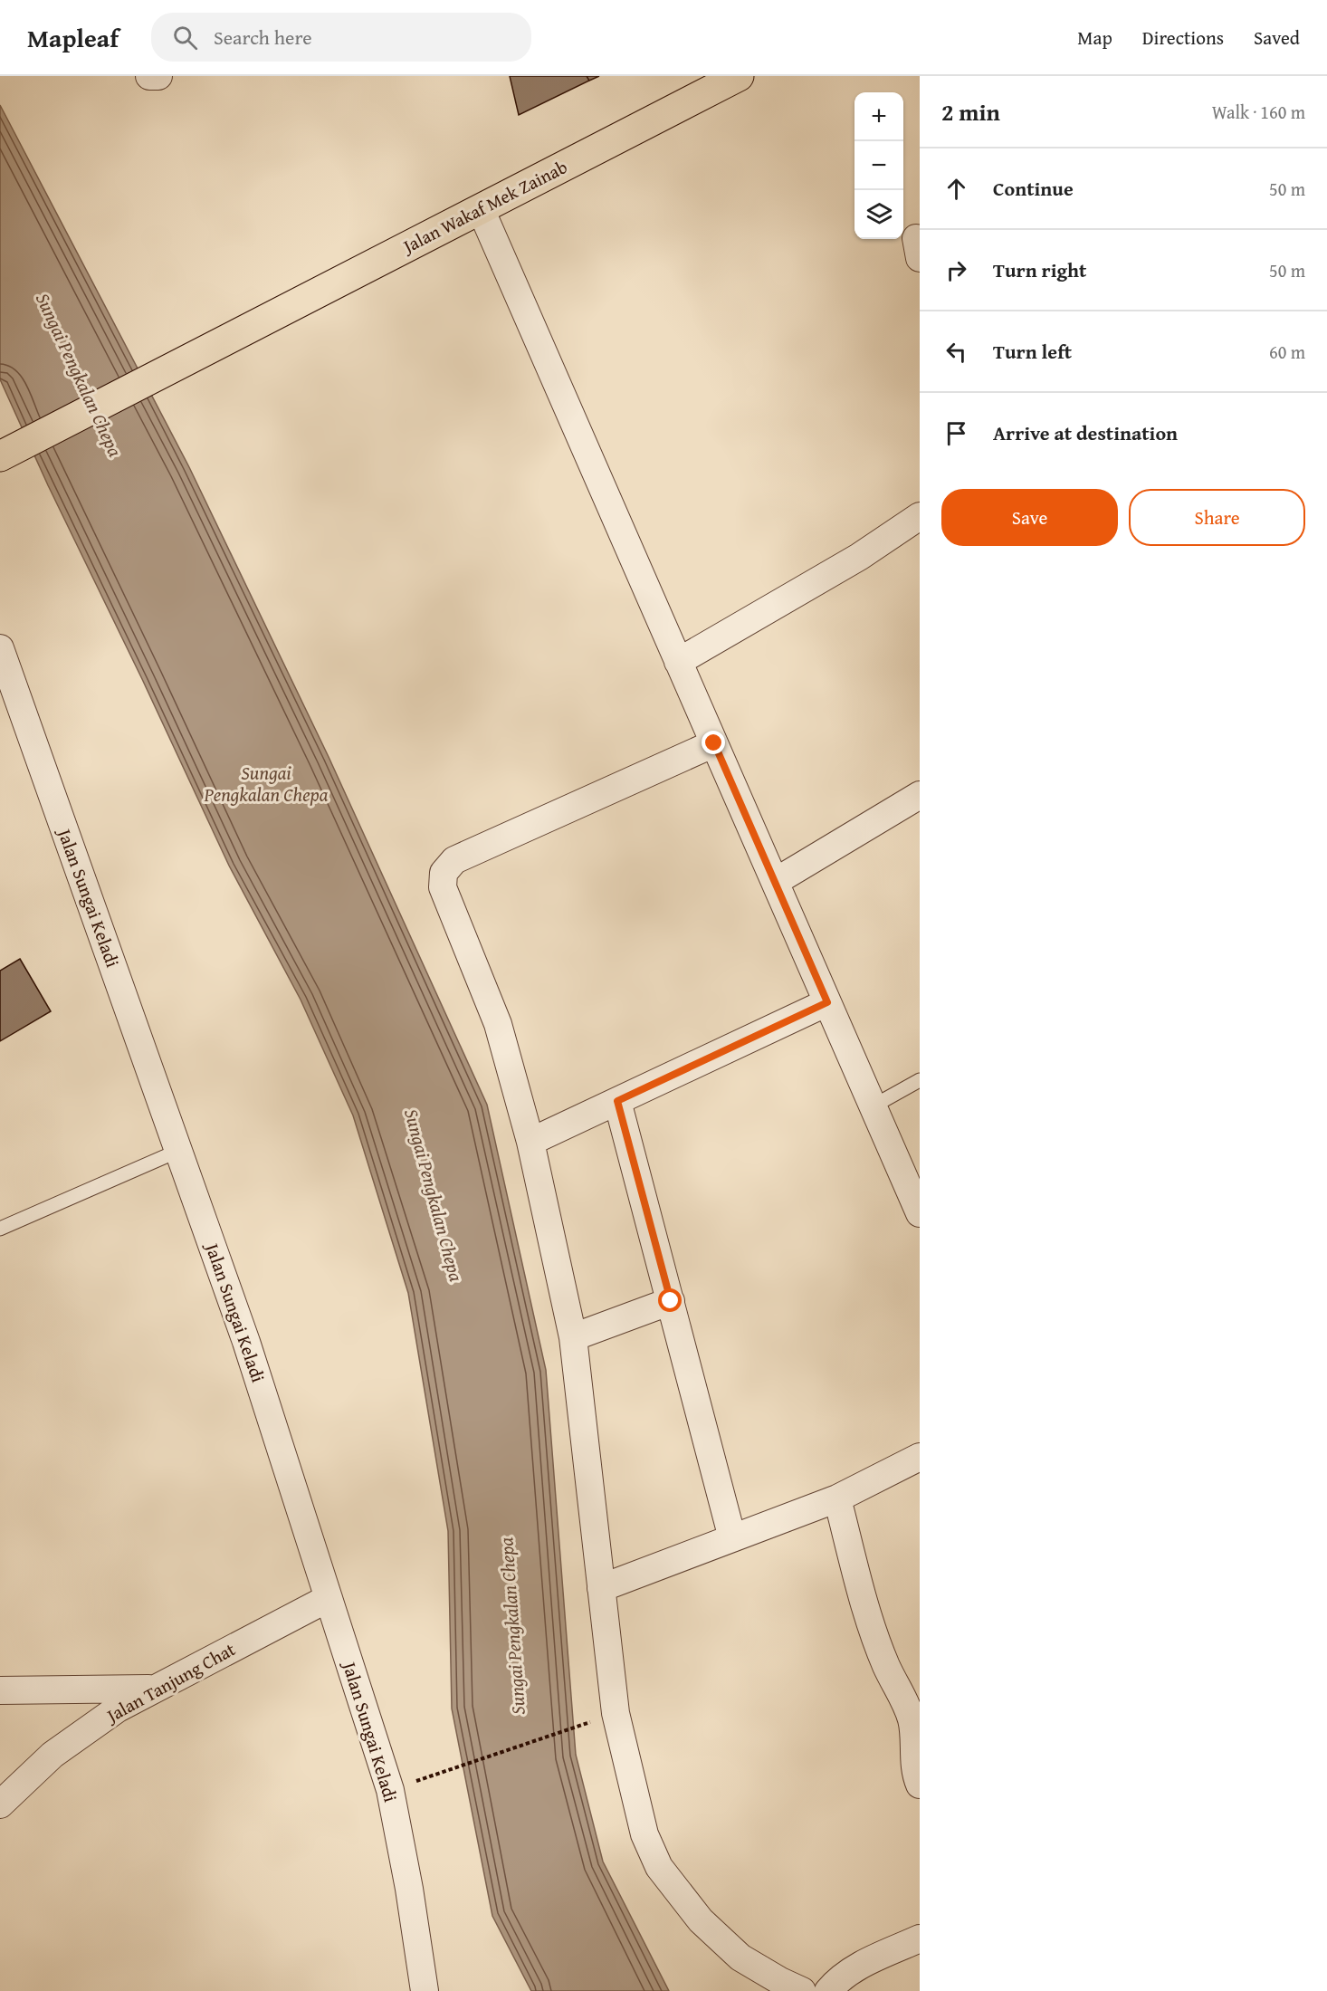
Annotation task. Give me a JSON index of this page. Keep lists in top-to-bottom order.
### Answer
{
  "streets": {
    "main road": ["Jalan Wakaf Mek Zainab"],
    "street": ["Jalan Sungai Keladi", "Jalan Tanjung Chat"]
  },
  "crossings": [
    ["Jalan Sungai Keladi", "Jalan Tanjung Chat"]
  ],
  "water": ["Sungai Pengkalan Chepa"],
  "page": {
    "header": "Mapleaf",
    "search": "Search here",
    "nav": ["Map", "Directions", "Saved"],
    "heading": ["2 min", "Walk · 160 m"],
    "map_buttons": ["+", "−"],
    "list": [
      ["Continue", "50 m"],
      ["Turn right", "50 m"],
      ["Turn left", "60 m"],
      "Arrive at destination"
    ],
    "buttons": ["Save", "Share"]
  }
}
